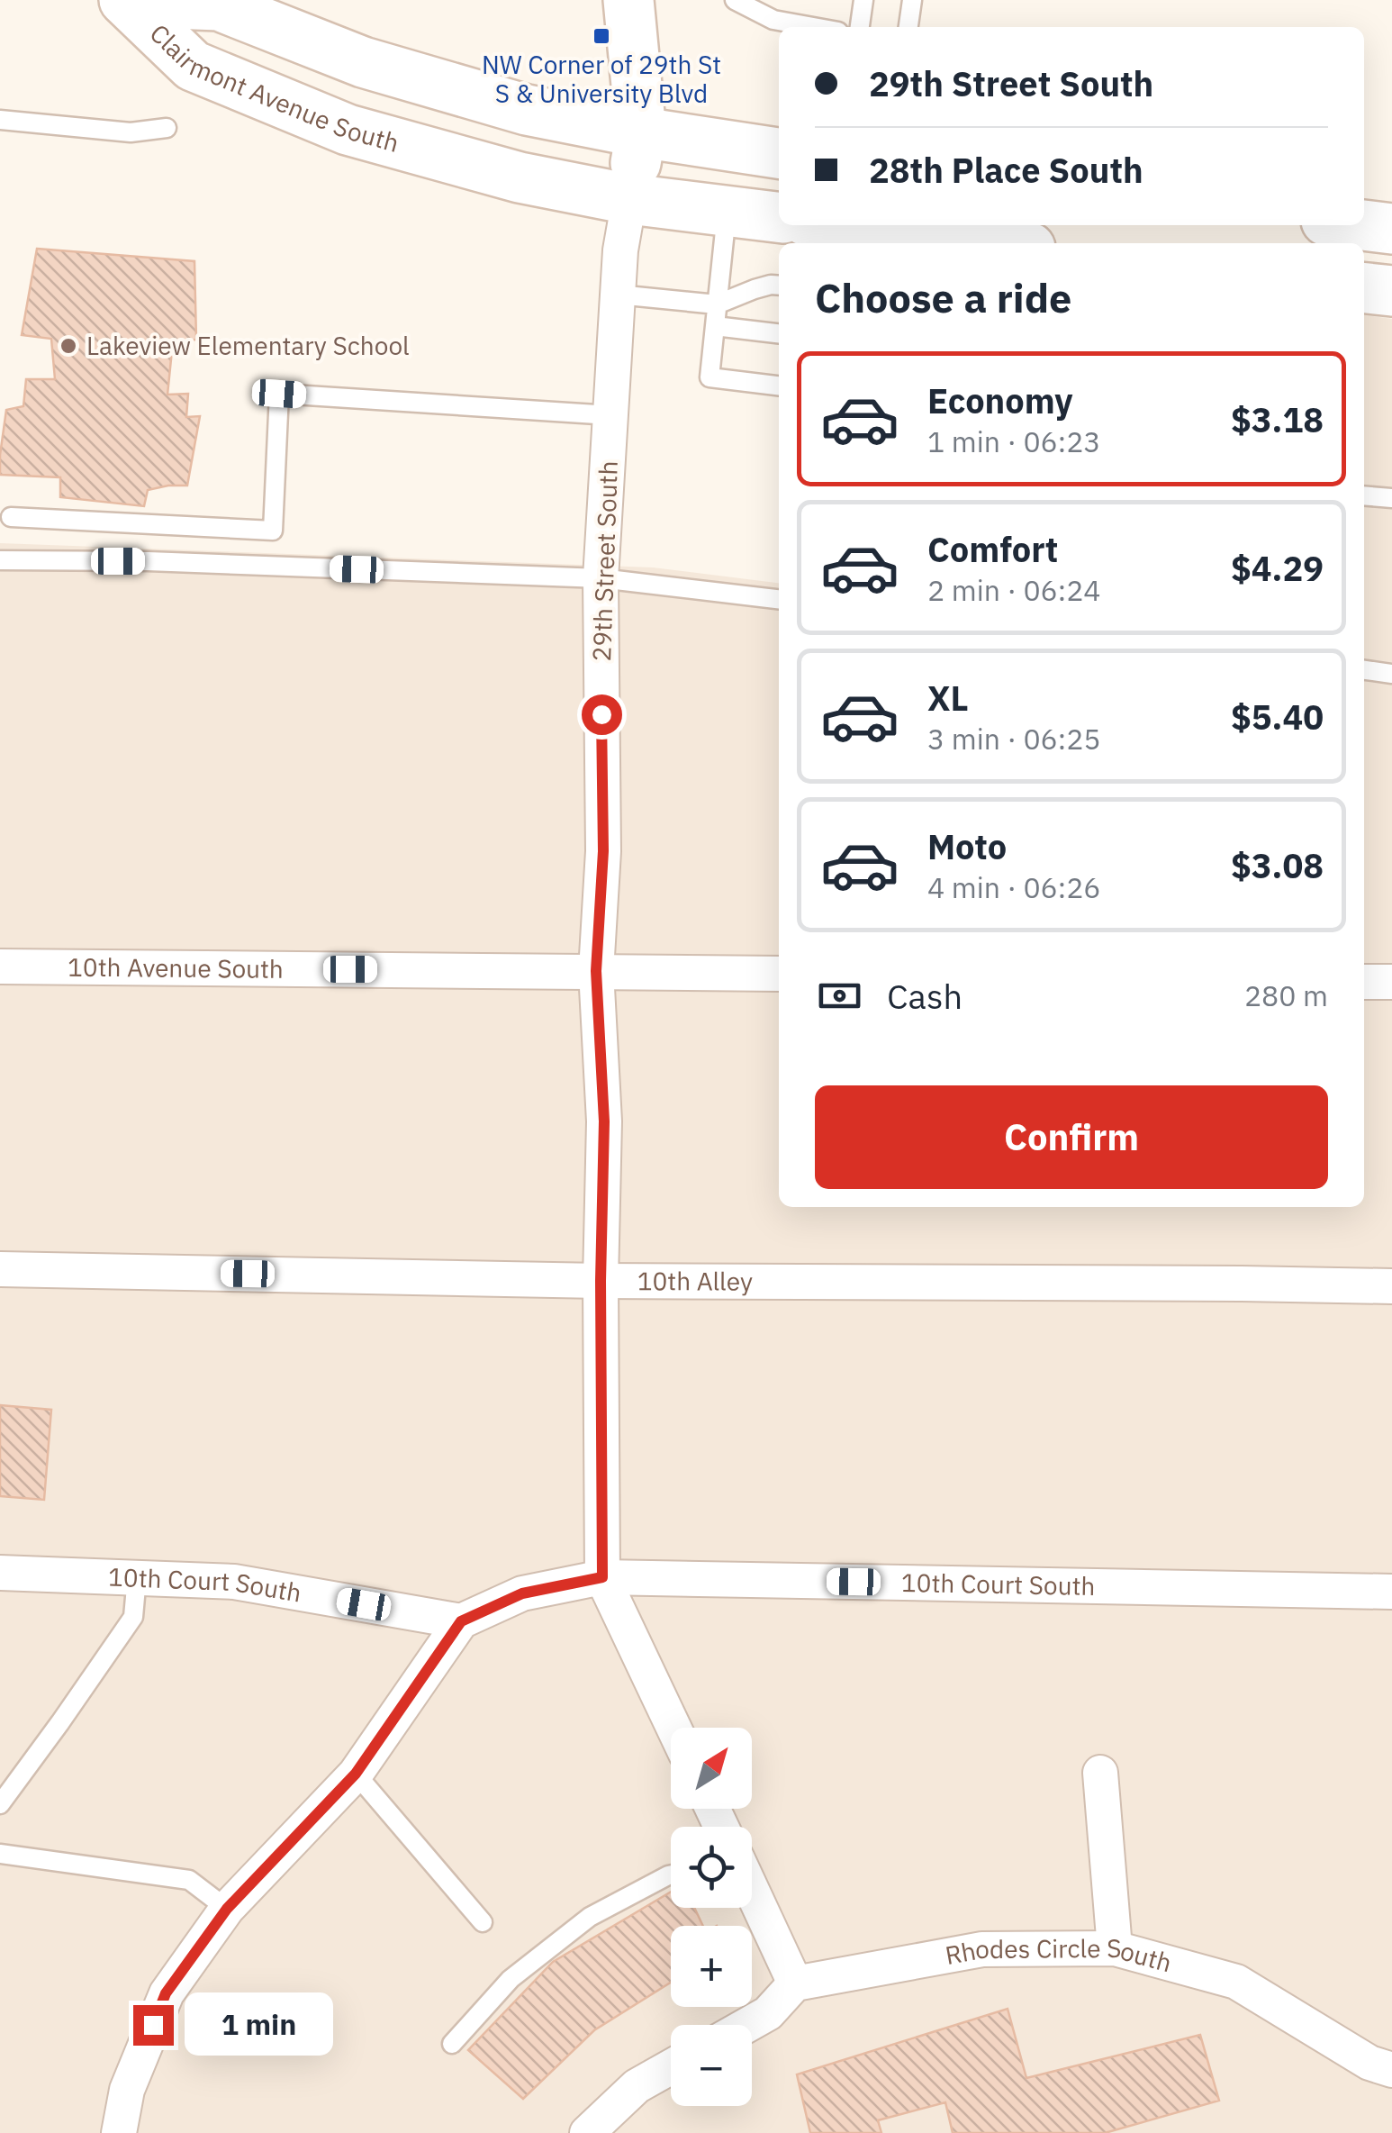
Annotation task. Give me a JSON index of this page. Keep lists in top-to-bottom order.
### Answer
{
  "streets": {
    "street": [
      "Clairmont Avenue South",
      "29th Street South",
      "10th Avenue South",
      "10th Alley",
      "10th Court South",
      "Rhodes Circle South"
    ]
  },
  "crossings": [
    ["Clairmont Avenue South", "29th Street South"],
    ["29th Street South", "10th Avenue South"],
    ["29th Street South", "10th Alley"],
    ["29th Street South", "10th Court South"]
  ],
  "places": {
    "transit": ["NW Corner of 29th St S & University Blvd"],
    "other": ["Lakeview Elementary School"]
  },
  "north": "top right",
  "page": {
    "banner": ["29th Street South", "28th Place South"],
    "heading": "Choose a ride",
    "list": [
      {
        "name": "Economy",
        "note": "1 min · 06:23",
        "value": "$3.18"
      },
      {
        "name": "Comfort",
        "note": "2 min · 06:24",
        "value": "$4.29"
      },
      {
        "name": "XL",
        "note": "3 min · 06:25",
        "value": "$5.40"
      },
      {
        "name": "Moto",
        "note": "4 min · 06:26",
        "value": "$3.08"
      }
    ],
    "pay": ["Cash", "280 m"],
    "buttons": "Confirm",
    "map_buttons": ["+", "−"],
    "bubble": "1 min"
  }
}
